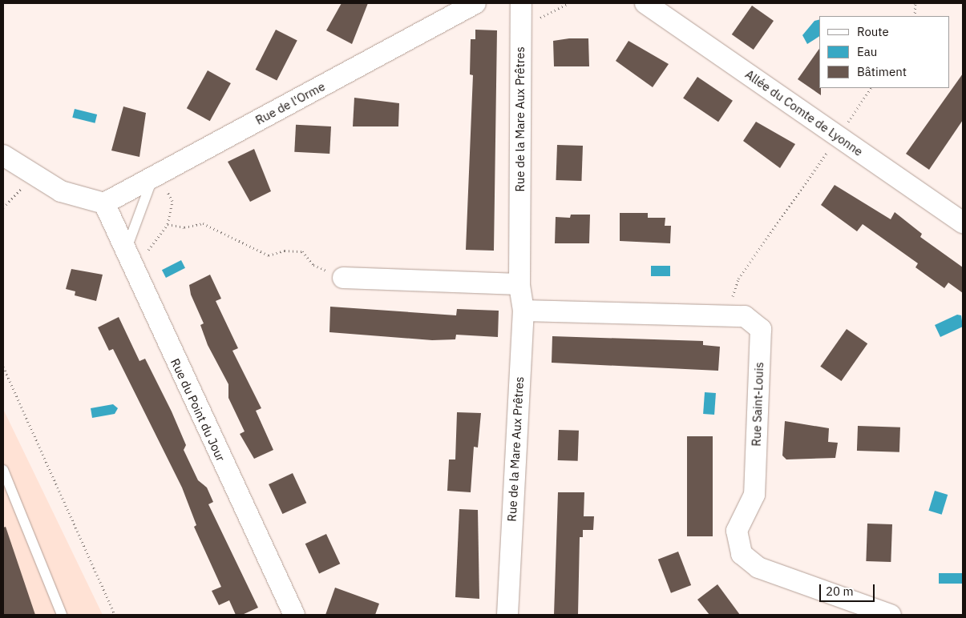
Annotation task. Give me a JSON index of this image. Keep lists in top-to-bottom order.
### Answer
{
  "streets": {
    "street": [
      "Rue de l'Orme",
      "Allée du Comte de Lyonne",
      "Rue de la Mare Aux Prêtres",
      "Rue Saint-Louis",
      "Rue du Point du Jour"
    ]
  },
  "crossings": [
    ["Rue de l'Orme", "Rue du Point du Jour"],
    ["Rue de la Mare Aux Prêtres", "Rue Saint-Louis"]
  ],
  "legend": ["Route", "Eau", "Bâtiment"],
  "scale_bar": "20 m"
}
